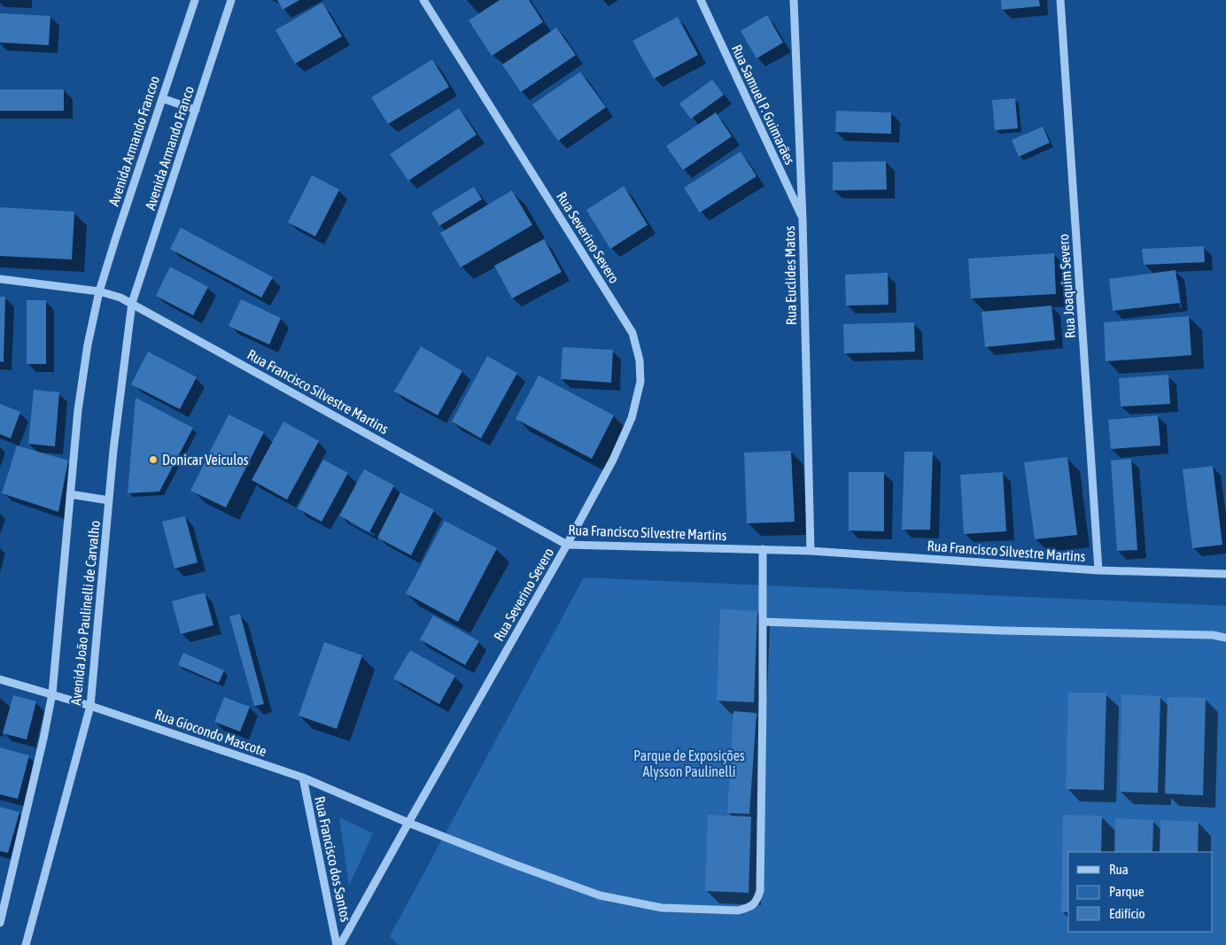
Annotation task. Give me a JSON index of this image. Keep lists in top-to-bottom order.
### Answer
{
  "streets": {
    "street": [
      "Rua Samuel P. Guimarães",
      "Avenida Armando Francoo",
      "Avenida Armando Franco",
      "Rua Severino Severo",
      "Rua Euclides Matos",
      "Rua Joaquim Severo",
      "Rua Francisco Silvestre Martins",
      "Avenida João Paulinelli de Carvalho",
      "Rua Giocondo Mascote",
      "Rua Francisco dos Santos"
    ]
  },
  "crossings": [
    ["Rua Samuel P. Guimarães", "Rua Euclides Matos"],
    ["Avenida Armando Francoo", "Rua Francisco Silvestre Martins"],
    ["Avenida Armando Francoo", "Avenida João Paulinelli de Carvalho"],
    ["Avenida Armando Franco", "Rua Francisco Silvestre Martins"],
    ["Avenida Armando Franco", "Avenida João Paulinelli de Carvalho"],
    ["Rua Severino Severo", "Rua Francisco Silvestre Martins"],
    ["Rua Severino Severo", "Rua Giocondo Mascote"],
    ["Rua Euclides Matos", "Rua Francisco Silvestre Martins"],
    ["Rua Joaquim Severo", "Rua Francisco Silvestre Martins"],
    ["Rua Francisco Silvestre Martins", "Avenida João Paulinelli de Carvalho"],
    ["Rua Francisco Silvestre Martins", "Rua Giocondo Mascote"],
    ["Avenida João Paulinelli de Carvalho", "Rua Giocondo Mascote"],
    ["Rua Giocondo Mascote", "Rua Francisco dos Santos"]
  ],
  "parks": ["Parque de Exposições Alysson Paulinelli"],
  "places": ["Donicar Veículos"],
  "legend": ["Rua", "Parque", "Edifício"]
}
